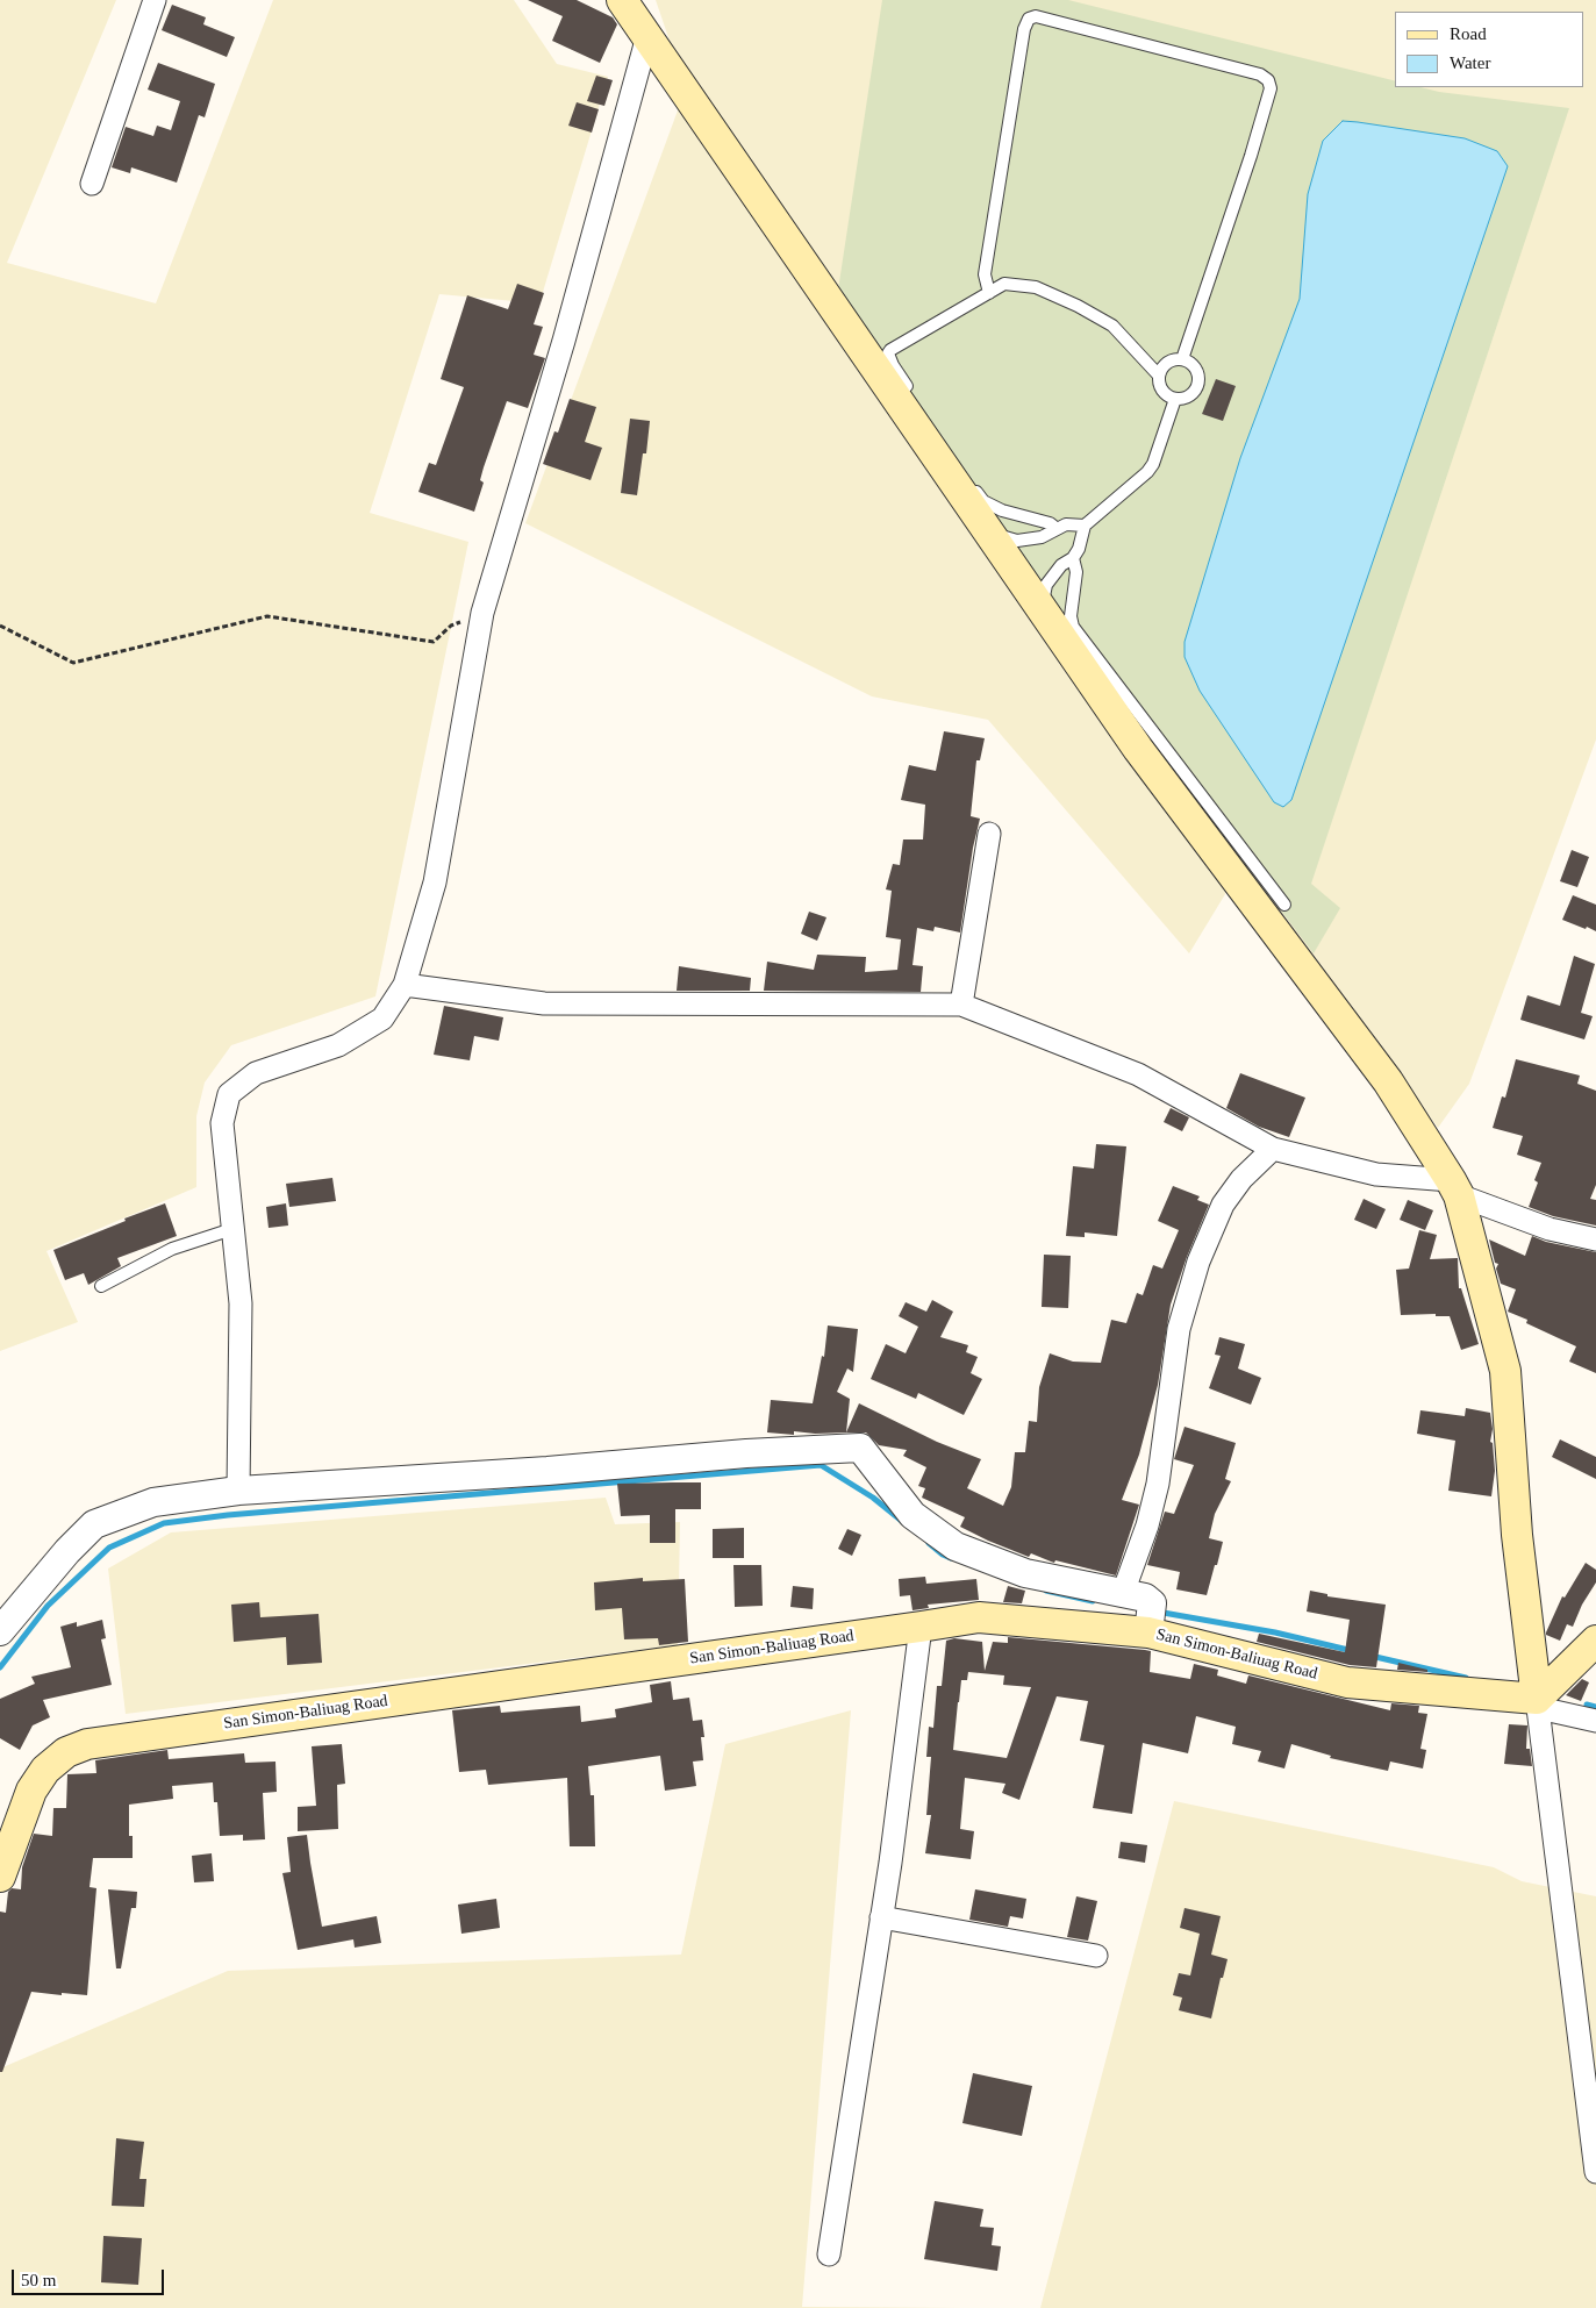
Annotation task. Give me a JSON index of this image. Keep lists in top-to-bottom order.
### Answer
{
  "streets": {
    "main road": ["San Simon-Baliuag Road"]
  },
  "legend": ["Road", "Water"],
  "scale_bar": "50 m"
}
